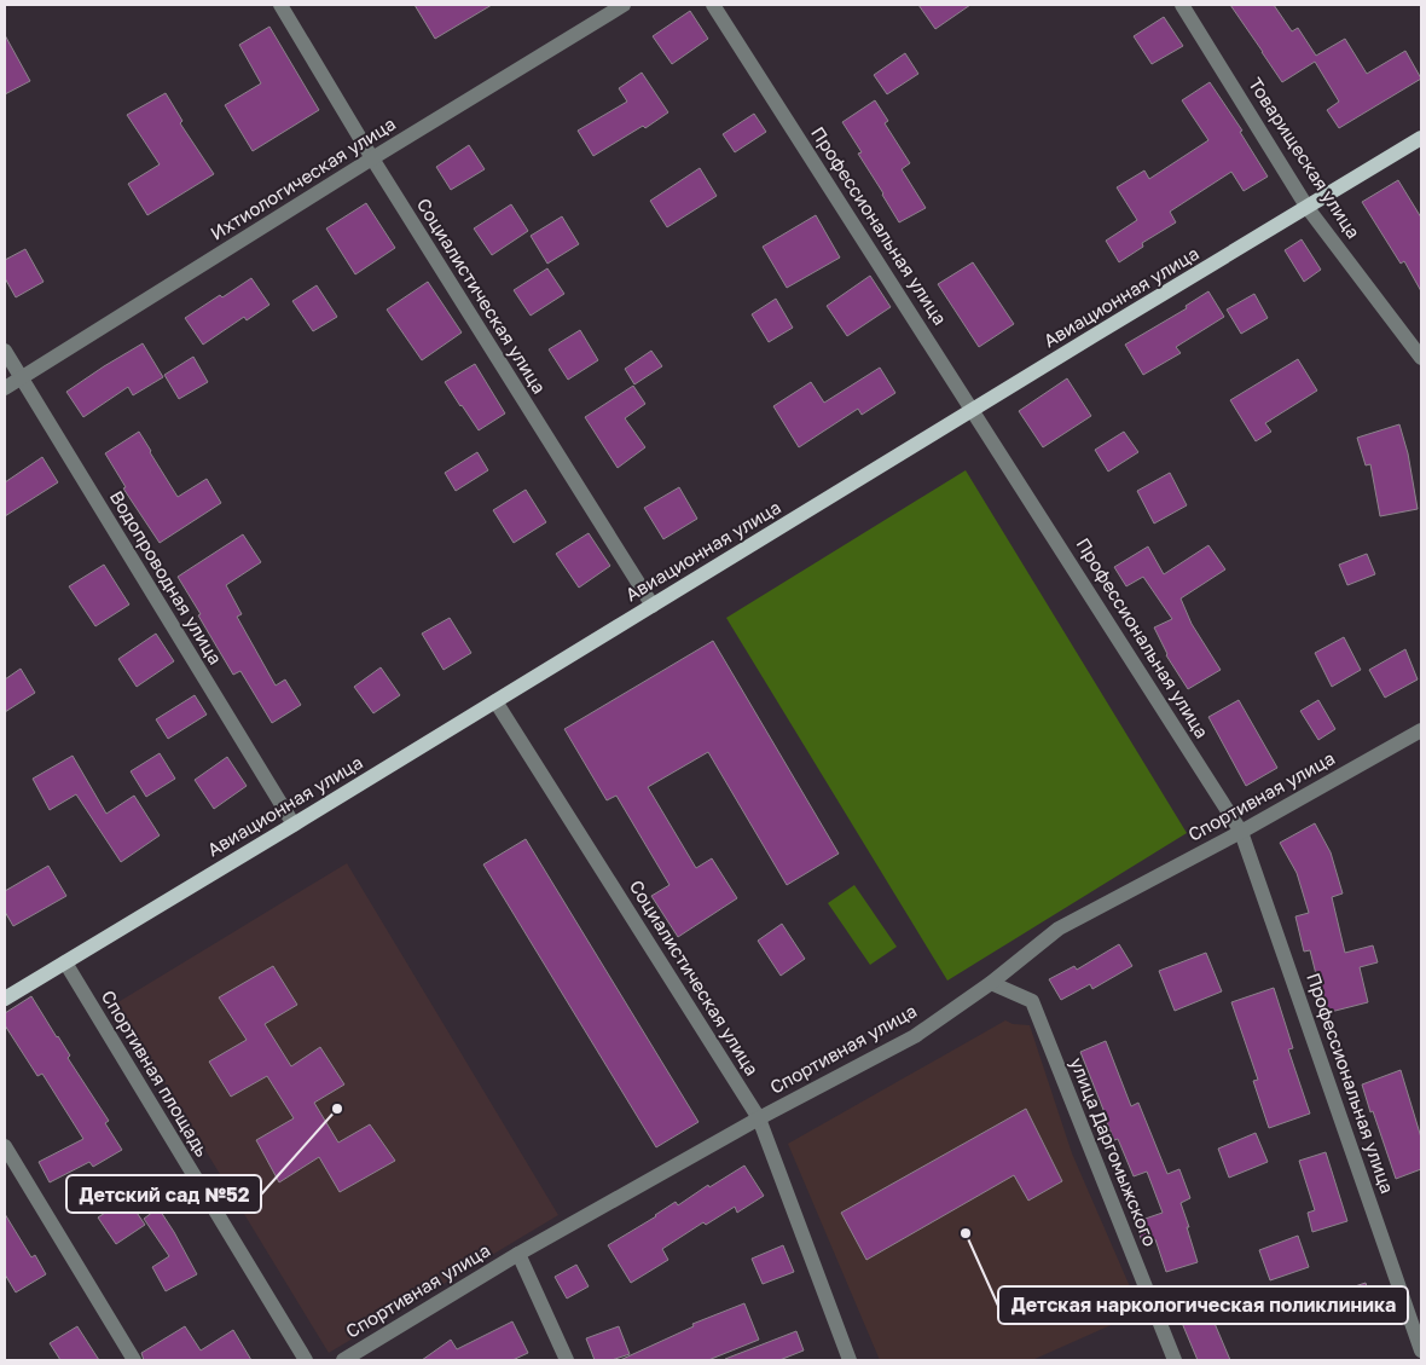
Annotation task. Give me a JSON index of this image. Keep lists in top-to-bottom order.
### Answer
{
  "streets": {
    "main road": ["Авиационная улица"],
    "street": [
      "Товарищеская улица",
      "Ихтиологическая улица",
      "Профессиональная улица",
      "Социалистическая улица",
      "Водопроводная улица",
      "Спортивная улица",
      "Спортивная площадь",
      "улица Даргомыжского"
    ]
  },
  "crossings": [
    ["Товарищеская улица", "Авиационная улица"],
    ["Ихтиологическая улица", "Социалистическая улица"],
    ["Ихтиологическая улица", "Водопроводная улица"],
    ["Профессиональная улица", "Авиационная улица"],
    ["Профессиональная улица", "Спортивная улица"],
    ["Социалистическая улица", "Авиационная улица"],
    ["Социалистическая улица", "Спортивная улица"],
    ["Авиационная улица", "Водопроводная улица"],
    ["Авиационная улица", "Спортивная площадь"],
    ["Спортивная улица", "улица Даргомыжского"]
  ],
  "places": ["Детский сад №52", "Детская наркологическая поликлиника"]
}
